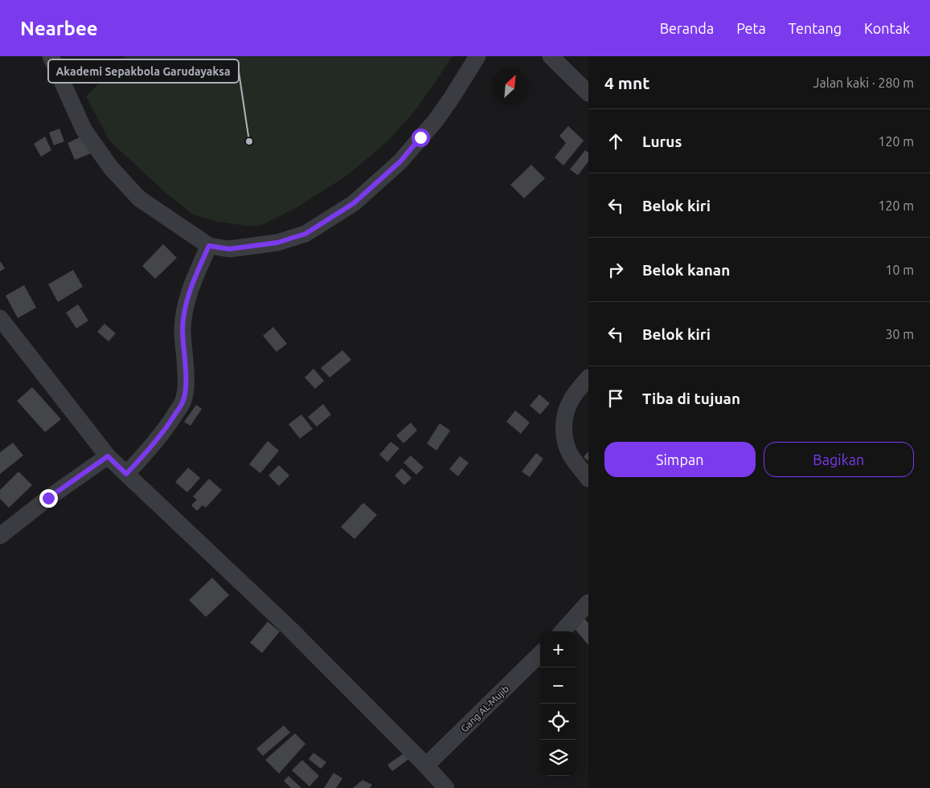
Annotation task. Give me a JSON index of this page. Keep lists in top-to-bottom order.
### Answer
{
  "streets": {
    "street": ["Gang AL-Mujib"]
  },
  "places": ["Akademi Sepakbola Garudayaksa"],
  "north": "top right",
  "page": {
    "header": "Nearbee",
    "nav": [
      "Beranda",
      "Peta",
      "Tentang",
      "Kontak"
    ],
    "heading": ["4 mnt", "Jalan kaki · 280 m"],
    "list": [
      ["Lurus", "120 m"],
      ["Belok kiri", "120 m"],
      ["Belok kanan", "10 m"],
      ["Belok kiri", "30 m"],
      "Tiba di tujuan"
    ],
    "buttons": ["Simpan", "Bagikan"],
    "map_buttons": ["+", "−"]
  }
}
